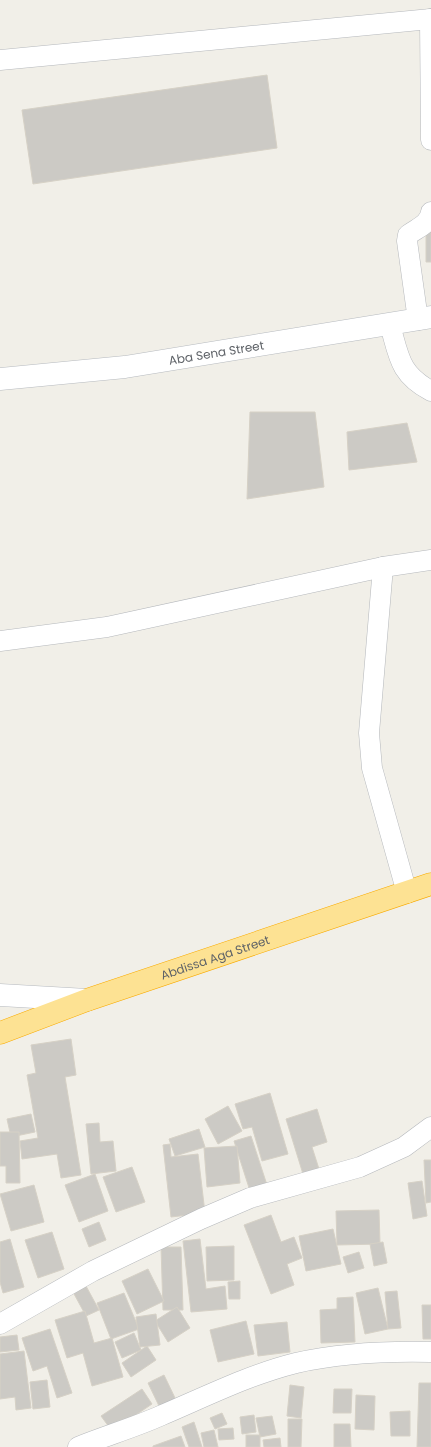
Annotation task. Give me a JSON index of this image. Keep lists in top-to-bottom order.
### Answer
{
  "streets": {
    "highway": ["Abdissa Aga Street"],
    "street": ["Aba Sena Street"]
  }
}
